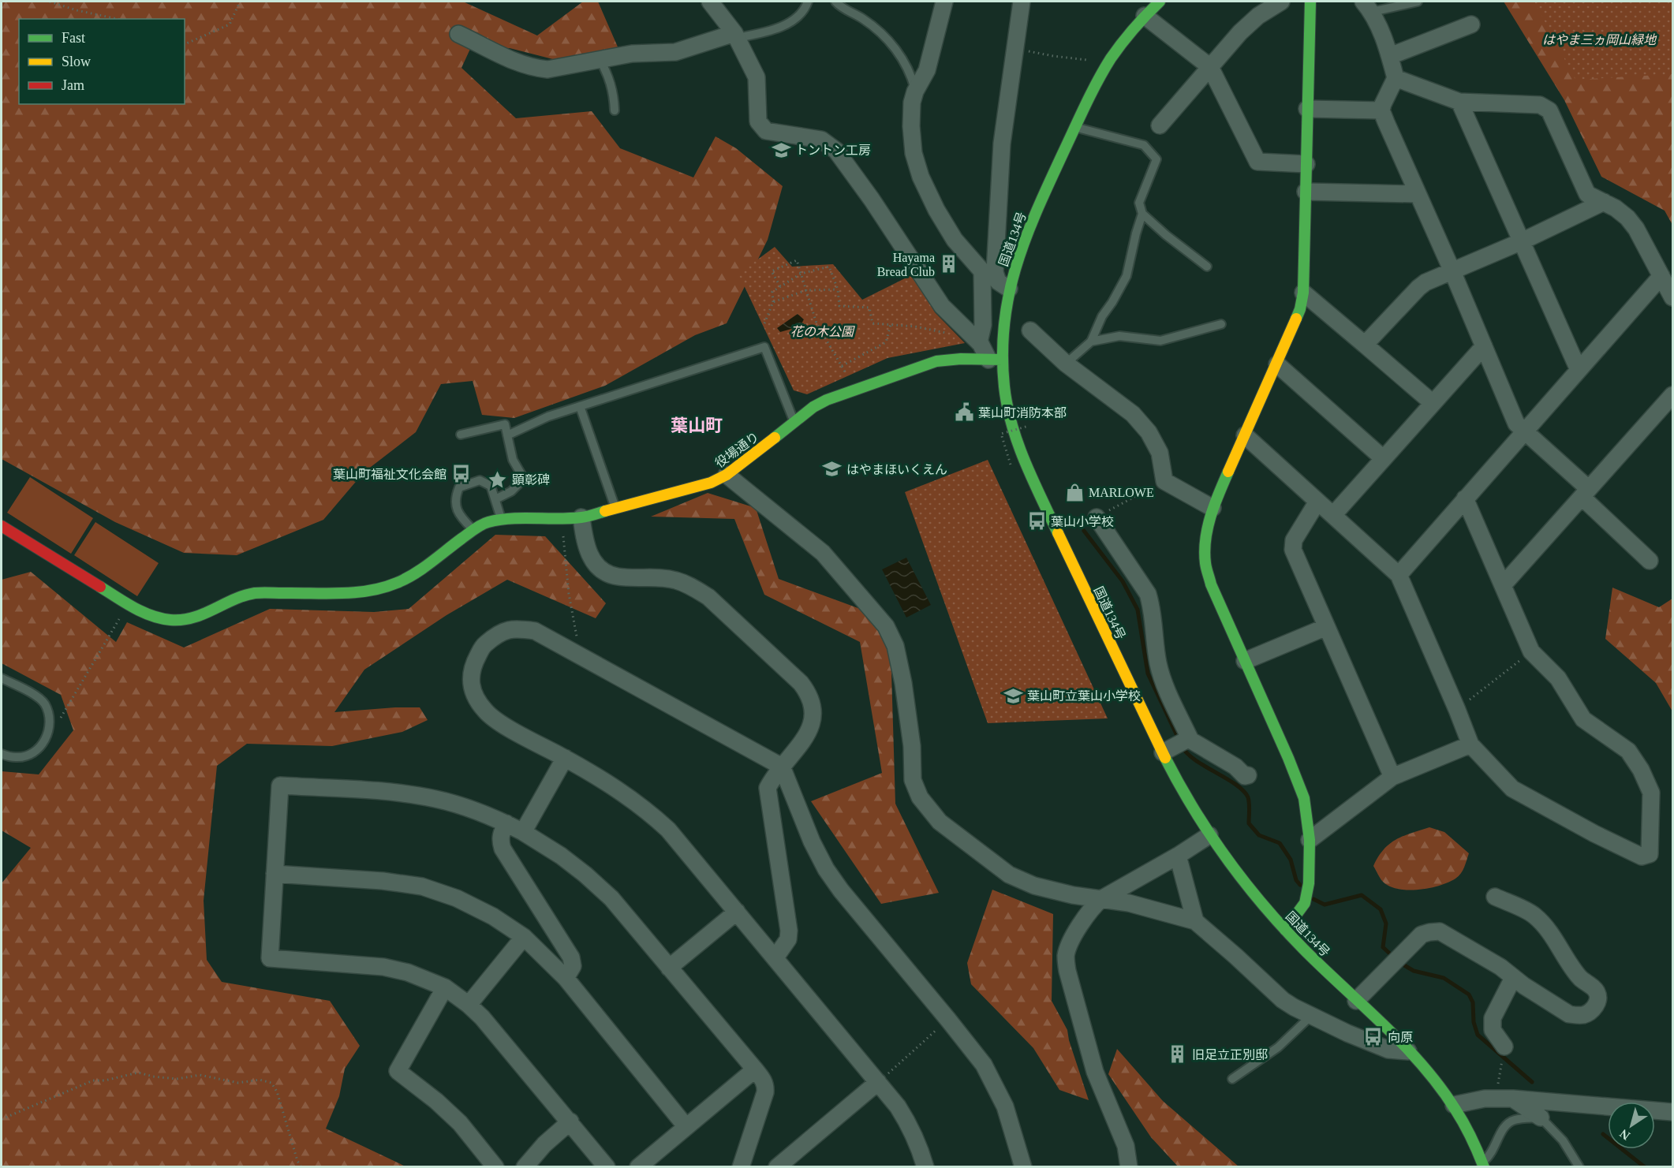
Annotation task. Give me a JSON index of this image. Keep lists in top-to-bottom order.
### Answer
{
  "streets": {
    "main road": ["国道134号", "役場通り"]
  },
  "crossings": [
    ["国道134号", "役場通り"]
  ],
  "districts": ["葉山町"],
  "parks": ["はやま三ヵ岡山緑地", "花の木公園"],
  "places": {
    "school or university": ["トントン工房", "はやまほいくえん", "葉山町立葉山小学校"],
    "building": ["Hayama Bread Club", "旧足立正別邸"],
    "public building": ["葉山町消防本部"],
    "bus stop": ["葉山町福祉文化会館", "葉山小学校", "向原"],
    "place": ["顕彰碑"],
    "shop": ["MARLOWE"]
  },
  "legend": ["Fast", "Slow", "Jam"],
  "north": "bottom left"
}
